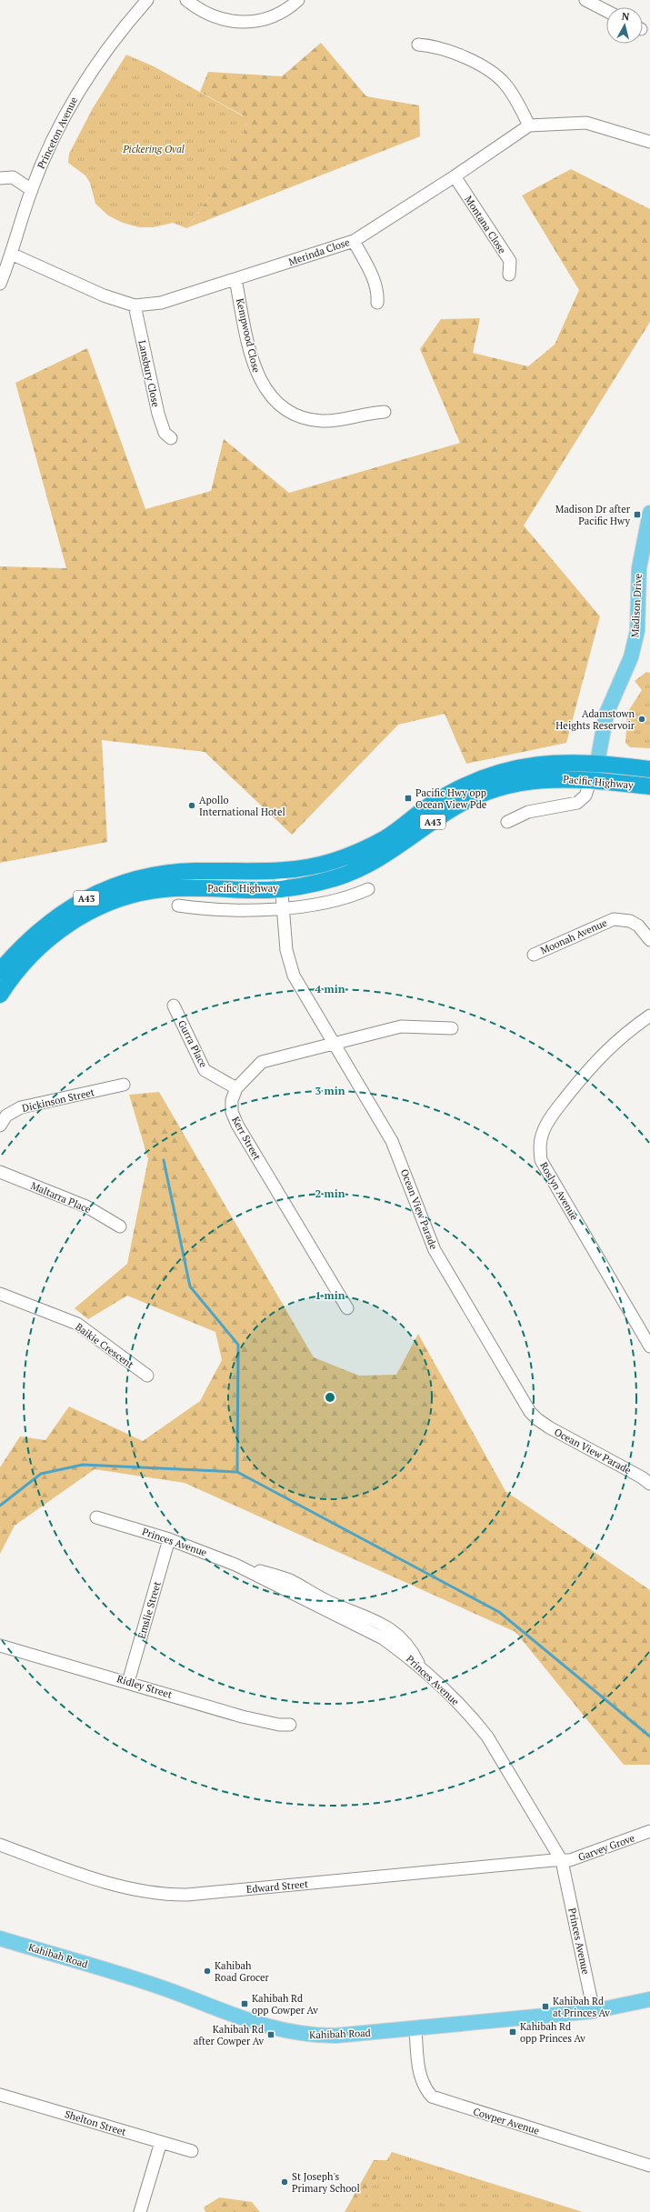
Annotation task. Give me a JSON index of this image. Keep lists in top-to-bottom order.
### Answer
{
  "streets": {
    "highway": ["Pacific Highway", "A43"],
    "main road": ["Madison Drive", "Kahibah Road"],
    "street": [
      "Princeton Avenue",
      "Montana Close",
      "Merinda Close",
      "Kempwood Close",
      "Lansbury Close",
      "Moonah Avenue",
      "Gurra Place",
      "Dickinson Street",
      "Kerr Street",
      "Roslyn Avenue",
      "Maltarra Place",
      "Ocean View Parade",
      "Baikie Crescent",
      "Princes Avenue",
      "Emslie Street",
      "Ridley Street",
      "Garvey Grove",
      "Edward Street",
      "Cowper Avenue",
      "Shelton Street"
    ]
  },
  "crossings": [
    ["Princeton Avenue", "Merinda Close"],
    ["Montana Close", "Merinda Close"],
    ["Merinda Close", "Kempwood Close"],
    ["Merinda Close", "Lansbury Close"],
    ["Madison Drive", "Pacific Highway"],
    ["Pacific Highway", "Ocean View Parade"],
    ["Gurra Place", "Kerr Street"],
    ["Kerr Street", "Ocean View Parade"],
    ["Princes Avenue", "Emslie Street"],
    ["Princes Avenue", "Garvey Grove"],
    ["Princes Avenue", "Edward Street"],
    ["Princes Avenue", "Kahibah Road"],
    ["Emslie Street", "Ridley Street"],
    ["Garvey Grove", "Edward Street"],
    ["Kahibah Road", "Cowper Avenue"]
  ],
  "parks": ["Pickering Oval"],
  "places": {
    "transit": [
      "Madison Dr after Pacific Hwy",
      "Pacific Hwy opp Ocean View Pde",
      "Kahibah Rd opp Cowper Av",
      "Kahibah Rd at Princes Av",
      "Kahibah Rd opp Princes Av",
      "Kahibah Rd after Cowper Av"
    ],
    "other": [
      "Adamstown Heights Reservoir",
      "Apollo International Hotel",
      "Kahibah Road Grocer",
      "St Joseph's Primary School"
    ]
  },
  "north": "top",
  "rings": [
    "4 min",
    "3 min",
    "2 min",
    "1 min"
  ]
}
